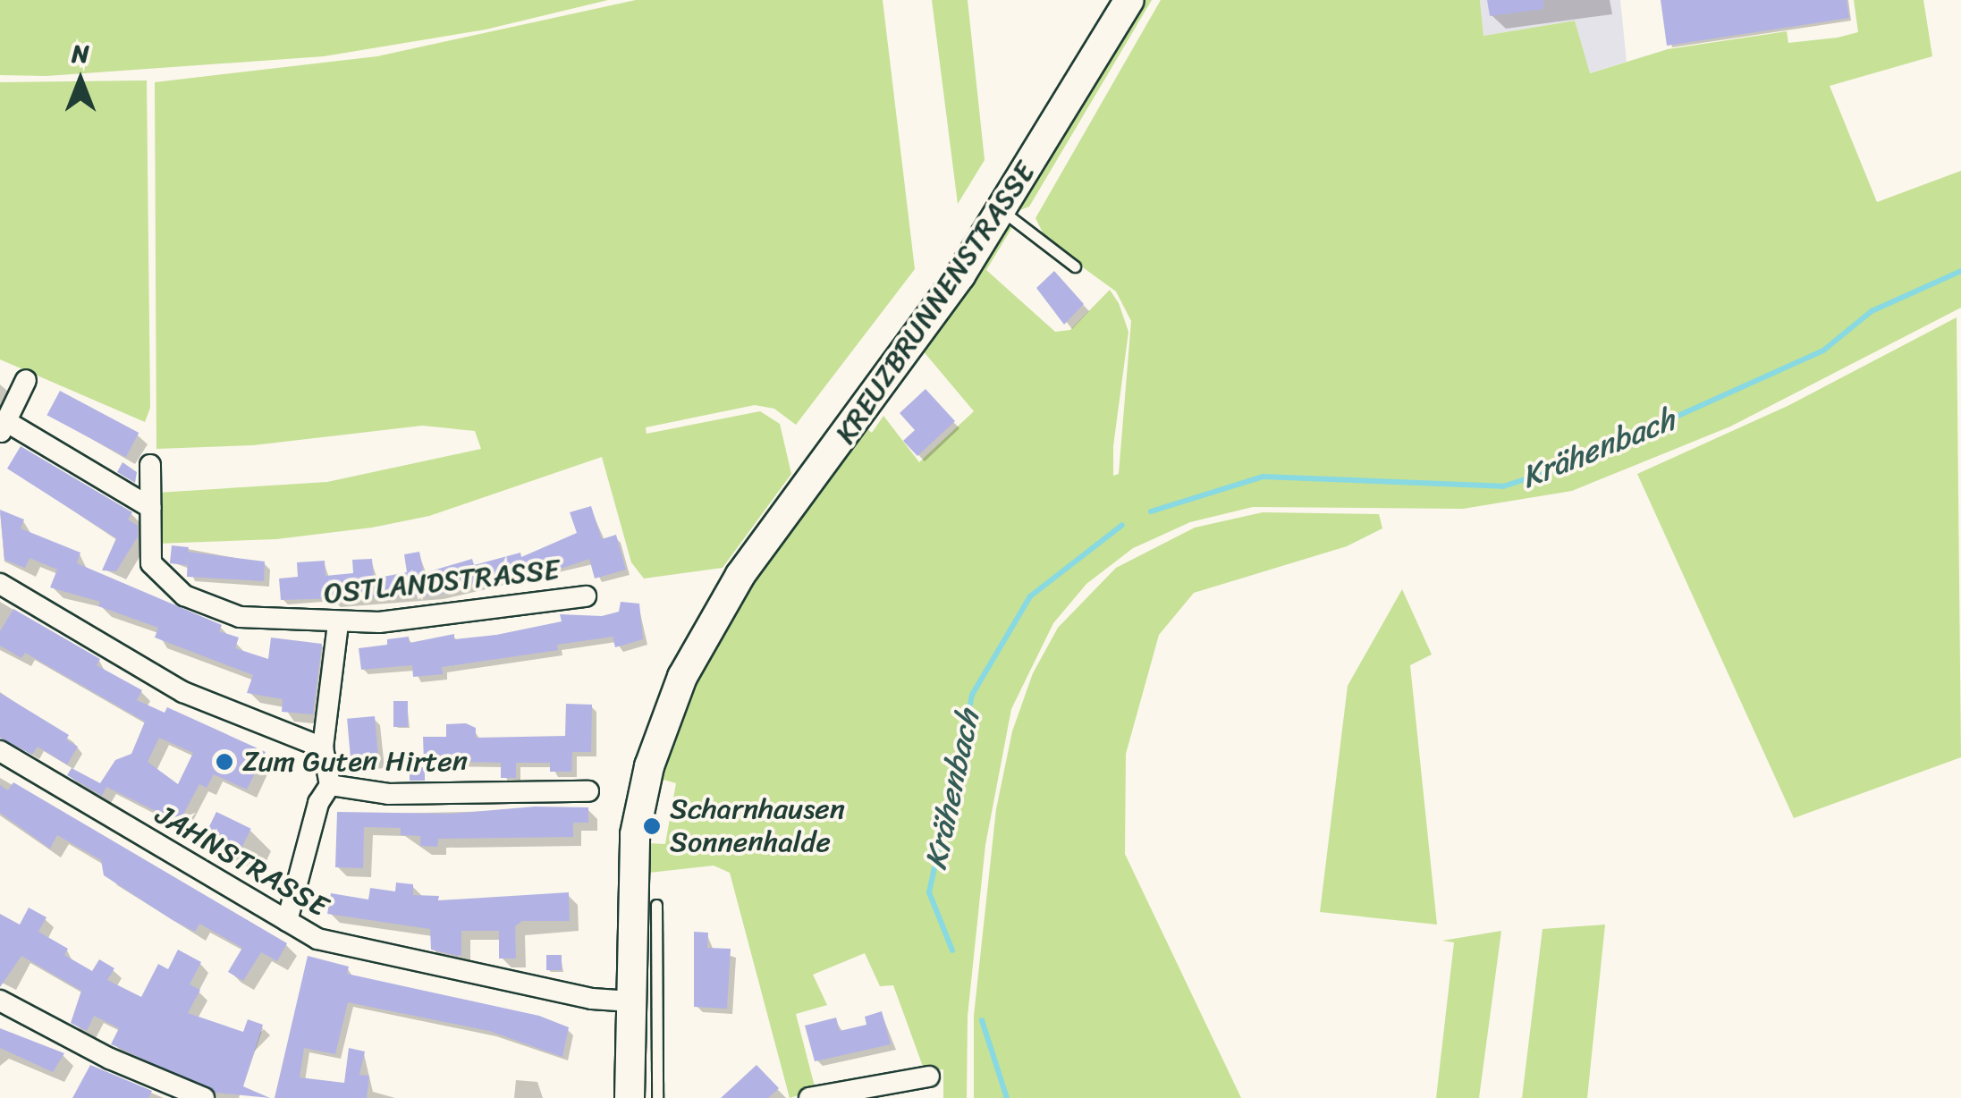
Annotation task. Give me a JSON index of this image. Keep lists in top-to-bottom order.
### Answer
{
  "streets": {
    "main road": ["KREUZBRUNNENSTRASSE"],
    "street": ["OSTLANDSTRASSE", "JAHNSTRASSE"]
  },
  "crossings": [
    ["KREUZBRUNNENSTRASSE", "JAHNSTRASSE"]
  ],
  "water": ["Krähenbach"],
  "places": ["Zum Guten Hirten", "Scharnhausen Sonnenhalde"],
  "north": "top"
}
